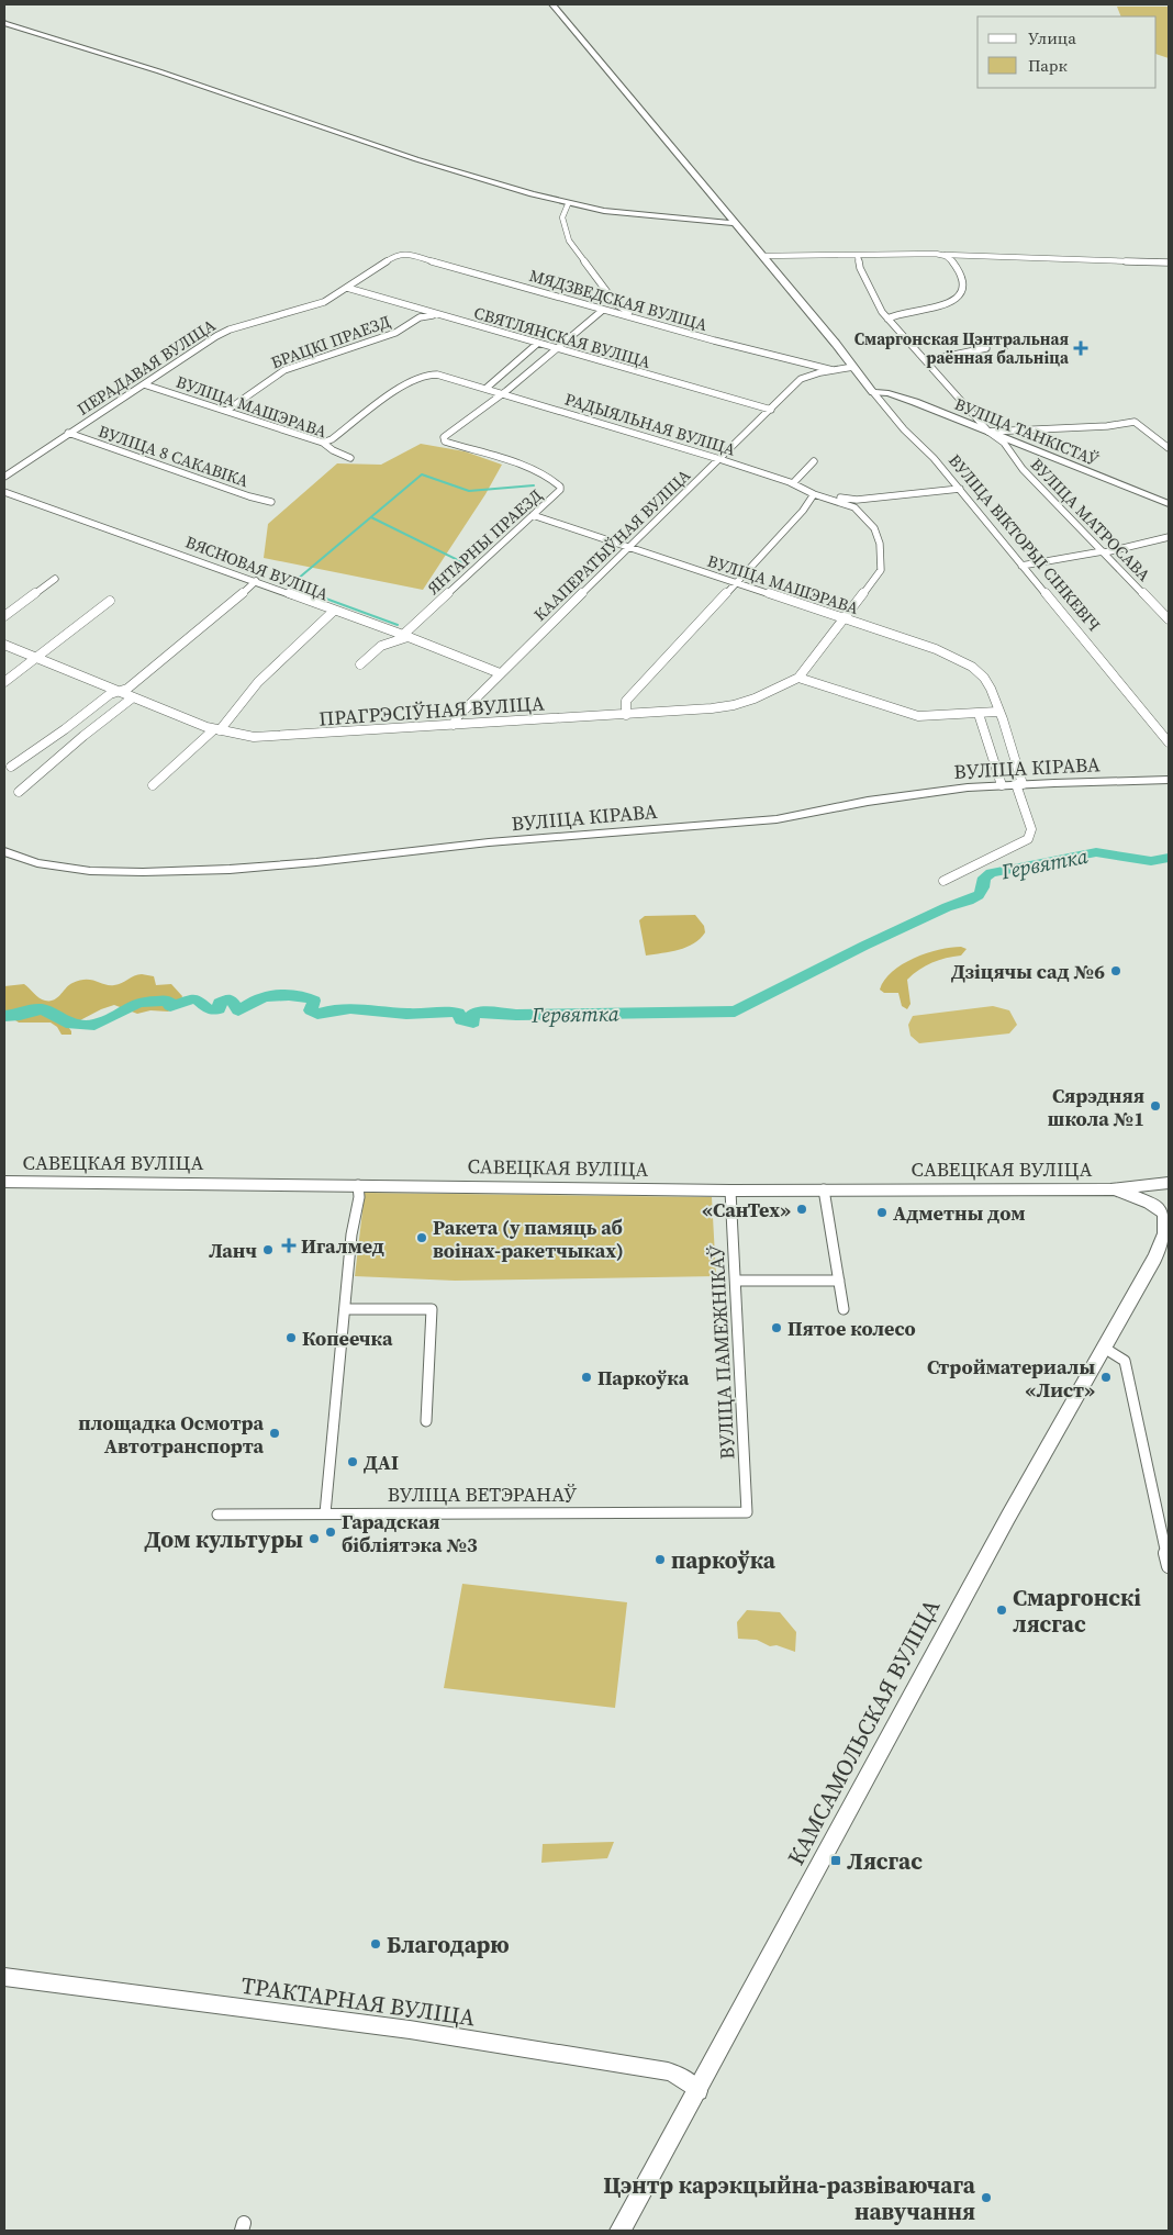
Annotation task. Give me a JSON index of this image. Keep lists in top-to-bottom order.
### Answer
{
  "streets": {
    "main road": ["САВЕЦКАЯ ВУЛІЦА", "КАМСАМОЛЬСКАЯ ВУЛІЦА"],
    "street": [
      "МЯДЗВЕДСКАЯ ВУЛІЦА",
      "СВЯТЛЯНСКАЯ ВУЛІЦА",
      "БРАЦКІ ПРАЕЗД",
      "ПЕРАДАВАЯ ВУЛІЦА",
      "ВУЛІЦА МАШЭРАВА",
      "РАДЫЯЛЬНАЯ ВУЛІЦА",
      "ВУЛІЦА ТАНКІСТАЎ",
      "ВУЛІЦА 8 САКАВІКА",
      "ВУЛІЦА МАТРОСАВА",
      "ЯНТАРНЫ ПРАЕЗД",
      "ВУЛІЦА ВІКТОРЫІ СІНКЕВІЧ",
      "КААПЕРАТЫЎНАЯ ВУЛІЦА",
      "ВЯСНОВАЯ ВУЛІЦА",
      "ПРАГРЭСІЎНАЯ ВУЛІЦА",
      "ВУЛІЦА КІРАВА",
      "ВУЛІЦА ПАМЕЖНІКАЎ",
      "ВУЛІЦА ВЕТЭРАНАЎ",
      "ТРАКТАРНАЯ ВУЛІЦА"
    ]
  },
  "crossings": [
    ["МЯДЗВЕДСКАЯ ВУЛІЦА", "ПЕРАДАВАЯ ВУЛІЦА"],
    ["МЯДЗВЕДСКАЯ ВУЛІЦА", "КААПЕРАТЫЎНАЯ ВУЛІЦА"],
    ["СВЯТЛЯНСКАЯ ВУЛІЦА", "БРАЦКІ ПРАЕЗД"],
    ["СВЯТЛЯНСКАЯ ВУЛІЦА", "ПЕРАДАВАЯ ВУЛІЦА"],
    ["СВЯТЛЯНСКАЯ ВУЛІЦА", "КААПЕРАТЫЎНАЯ ВУЛІЦА"],
    ["БРАЦКІ ПРАЕЗД", "ВУЛІЦА МАШЭРАВА"],
    ["ПЕРАДАВАЯ ВУЛІЦА", "ВУЛІЦА МАШЭРАВА"],
    ["ПЕРАДАВАЯ ВУЛІЦА", "ВУЛІЦА 8 САКАВІКА"],
    ["ВУЛІЦА МАШЭРАВА", "РАДЫЯЛЬНАЯ ВУЛІЦА"],
    ["ВУЛІЦА МАШЭРАВА", "ЯНТАРНЫ ПРАЕЗД"],
    ["ВУЛІЦА МАШЭРАВА", "КААПЕРАТЫЎНАЯ ВУЛІЦА"],
    ["ВУЛІЦА МАШЭРАВА", "ПРАГРЭСІЎНАЯ ВУЛІЦА"],
    ["ВУЛІЦА МАШЭРАВА", "ВУЛІЦА КІРАВА"],
    ["РАДЫЯЛЬНАЯ ВУЛІЦА", "ЯНТАРНЫ ПРАЕЗД"],
    ["РАДЫЯЛЬНАЯ ВУЛІЦА", "КААПЕРАТЫЎНАЯ ВУЛІЦА"],
    ["ВУЛІЦА ТАНКІСТАЎ", "ВУЛІЦА МАТРОСАВА"],
    ["ВУЛІЦА ТАНКІСТАЎ", "ВУЛІЦА ВІКТОРЫІ СІНКЕВІЧ"],
    ["ЯНТАРНЫ ПРАЕЗД", "ВЯСНОВАЯ ВУЛІЦА"],
    ["ВУЛІЦА ВІКТОРЫІ СІНКЕВІЧ", "КААПЕРАТЫЎНАЯ ВУЛІЦА"],
    ["КААПЕРАТЫЎНАЯ ВУЛІЦА", "ВЯСНОВАЯ ВУЛІЦА"],
    ["КААПЕРАТЫЎНАЯ ВУЛІЦА", "ПРАГРЭСІЎНАЯ ВУЛІЦА"],
    ["САВЕЦКАЯ ВУЛІЦА", "ВУЛІЦА ПАМЕЖНІКАЎ"],
    ["САВЕЦКАЯ ВУЛІЦА", "КАМСАМОЛЬСКАЯ ВУЛІЦА"],
    ["ВУЛІЦА ПАМЕЖНІКАЎ", "ВУЛІЦА ВЕТЭРАНАЎ"],
    ["КАМСАМОЛЬСКАЯ ВУЛІЦА", "ТРАКТАРНАЯ ВУЛІЦА"]
  ],
  "water": ["Гервятка"],
  "places": {
    "health": ["Смаргонская Цэнтральная раённая бальніца", "Игалмед"],
    "other": [
      "Дзіцячы сад №6",
      "Сярэдняя школа №1",
      "«СанТех»",
      "Адметны дом",
      "Ракета (у памяць аб воінах-ракетчыках)",
      "Ланч",
      "Пятое колесо",
      "Копеечка",
      "Паркоўка",
      "Стройматериалы «Лист»",
      "площадка Осмотра Автотранспорта",
      "ДАІ",
      "Гарадская бібліятэка №3",
      "Дом культуры",
      "паркоўка",
      "Смаргонскі лясгас",
      "Благодарю",
      "Цэнтр карэкцыйна-развіваючага навучання"
    ],
    "transit": ["Лясгас"]
  },
  "legend": ["Улица", "Парк"]
}
